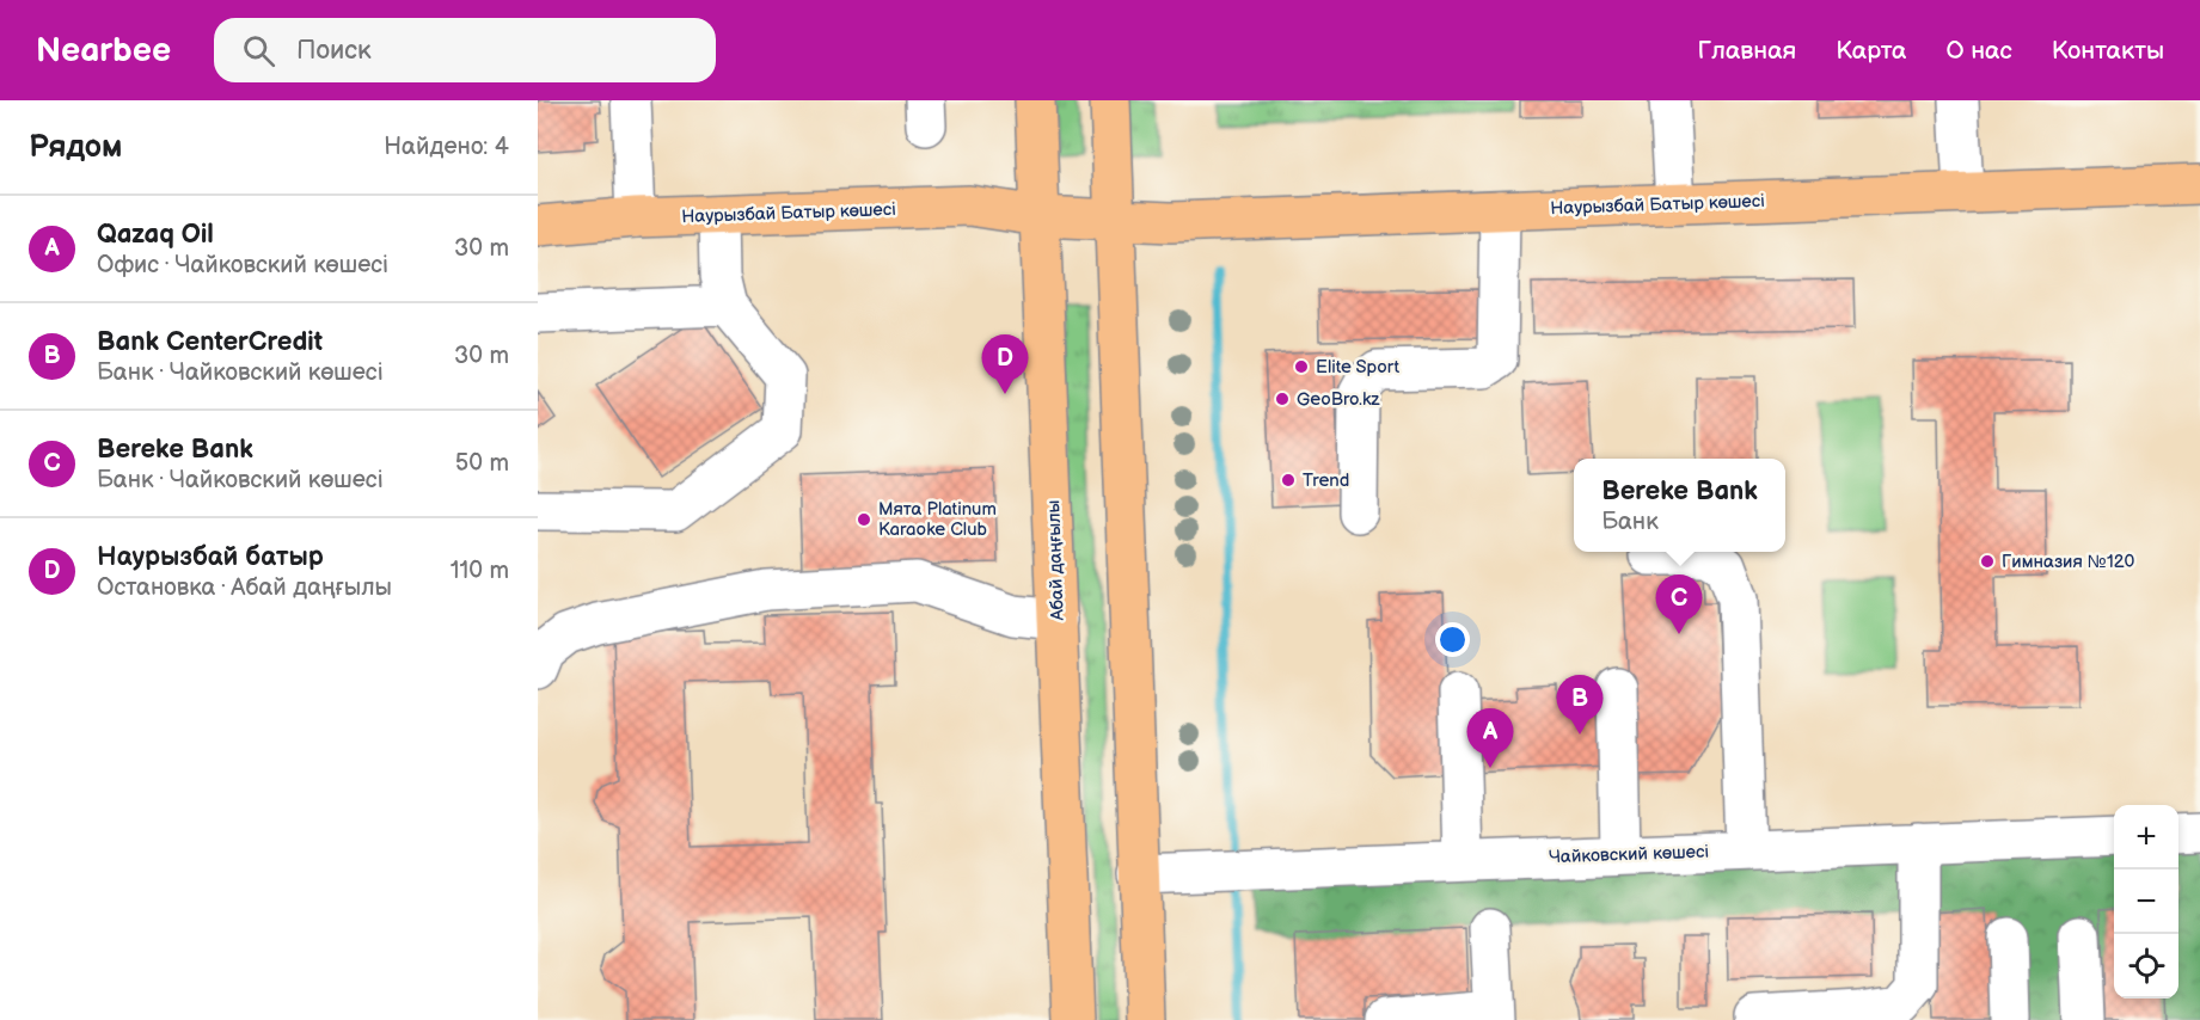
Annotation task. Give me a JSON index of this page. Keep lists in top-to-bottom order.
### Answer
{
  "streets": {
    "main road": ["Наурызбай Батыр көшесі", "Абай даңғылы"],
    "street": ["Чайковский көшесі"]
  },
  "crossings": [
    ["Наурызбай Батыр көшесі", "Абай даңғылы"]
  ],
  "places": [
    "Elite Sport",
    "GeoBro.kz",
    "Trend",
    "Мята Platinum Karaoke Club",
    "Гимназия №120"
  ],
  "page": {
    "header": "Nearbee",
    "search": "Поиск",
    "nav": [
      "Главная",
      "Карта",
      "О нас",
      "Контакты"
    ],
    "heading": ["Рядом", "Найдено: 4"],
    "list": [
      {
        "mark": "A",
        "name": "Qazaq Oil",
        "note": "Офис · Чайковский көшесі",
        "value": "30 m"
      },
      {
        "mark": "B",
        "name": "Bank CenterCredit",
        "note": "Банк · Чайковский көшесі",
        "value": "30 m"
      },
      {
        "mark": "C",
        "name": "Bereke Bank",
        "note": "Банк · Чайковский көшесі",
        "value": "50 m"
      },
      {
        "mark": "D",
        "name": "Наурызбай батыр",
        "note": "Остановка · Абай даңғылы",
        "value": "110 m"
      }
    ],
    "pins": [
      "D",
      "C",
      "B",
      "A"
    ],
    "popup": ["Bereke Bank", "Банк"],
    "map_buttons": ["+", "−"]
  }
}
